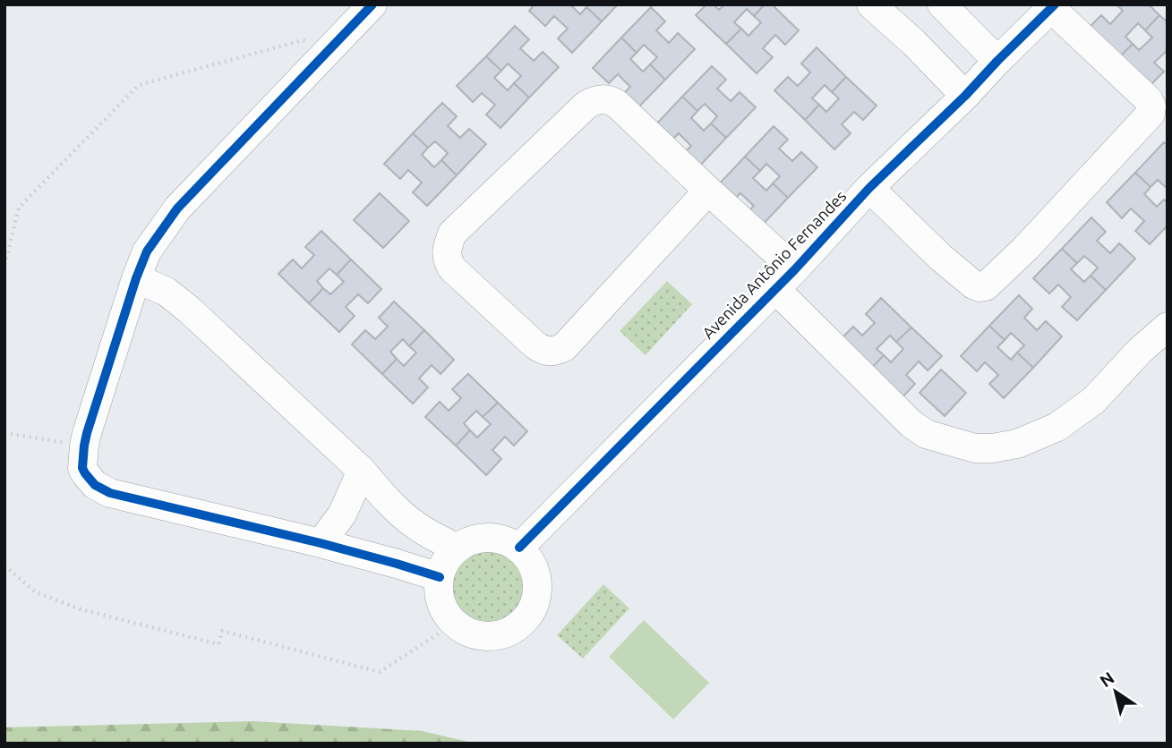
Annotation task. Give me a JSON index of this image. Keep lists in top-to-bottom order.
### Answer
{
  "streets": {
    "street": ["Avenida Antônio Fernandes"]
  },
  "north": "top left"
}
